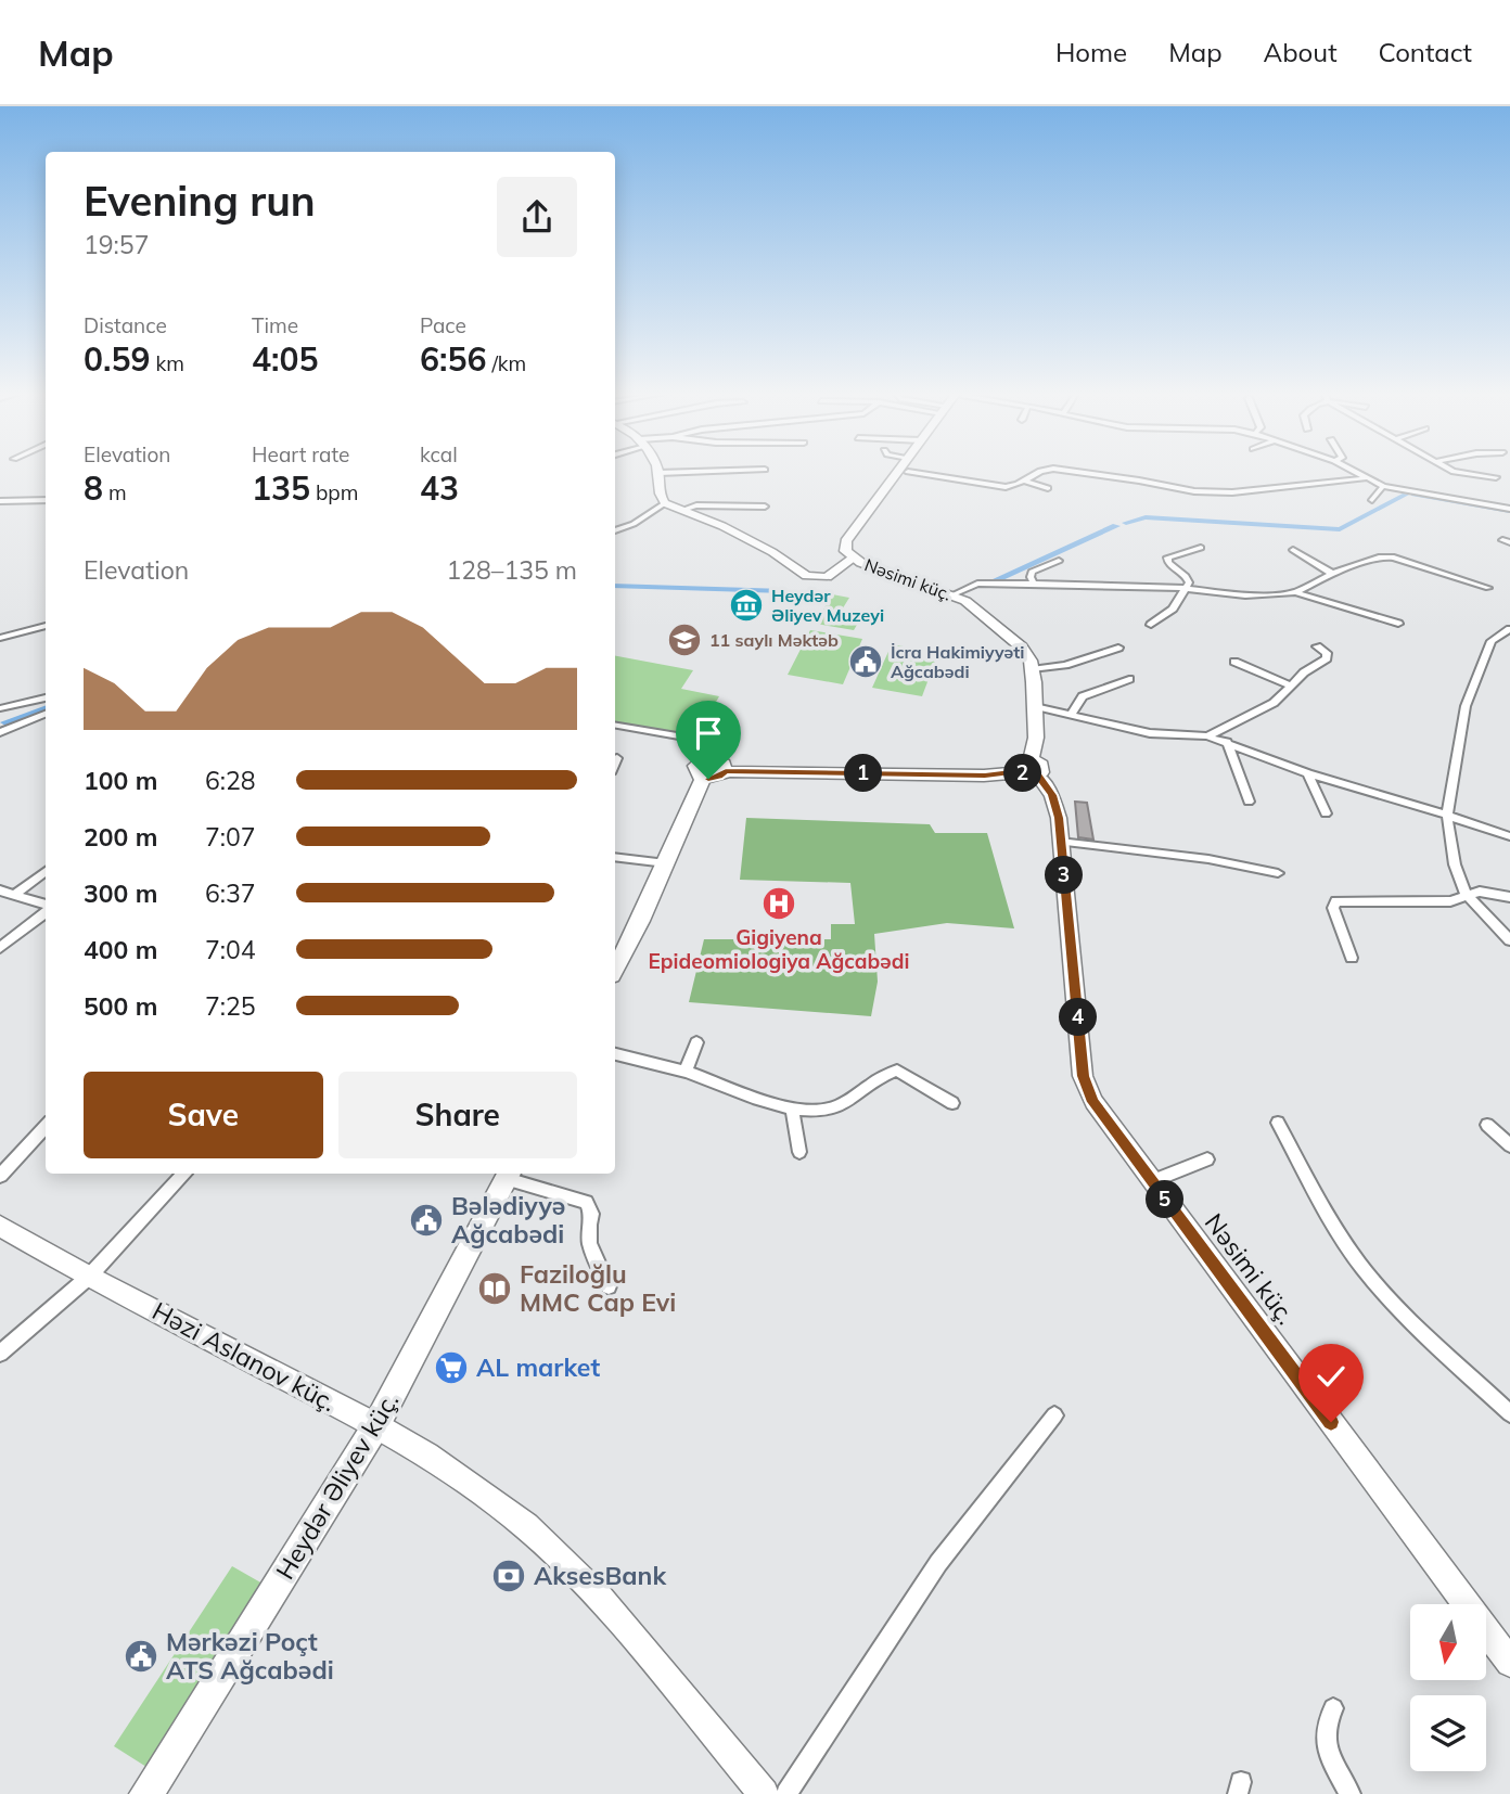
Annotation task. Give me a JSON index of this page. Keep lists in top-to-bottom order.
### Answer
{
  "streets": {
    "main road": ["Nəsimi küç.", "Heydər Əliyev küç."],
    "street": ["Həzi Aslanov küç."]
  },
  "crossings": [
    ["Həzi Aslanov küç.", "Heydər Əliyev küç."]
  ],
  "places": {
    "museum": ["Heydər Əliyev Muzeyi"],
    "school or university": ["11 saylı Məktəb"],
    "public building": ["İcra Hakimiyyəti Ağcabədi", "Bələdiyyə Ağcabədi", "Mərkəzi Poçt ATS Ağcabədi"],
    "hospital": ["Gigiyena Epideomiologiya Ağcabədi"],
    "library": ["Faziloğlu MMC Cap Evi"],
    "supermarket": ["AL market"],
    "bank": ["AksesBank"]
  },
  "north": "bottom",
  "page": {
    "header": "Map",
    "nav": [
      "Home",
      "Map",
      "About",
      "Contact"
    ],
    "heading": ["Evening run", "19:57"],
    "stats": [
      ["Distance", "0.59 km"],
      ["Time", "4:05"],
      ["Pace", "6:56 /km"],
      ["Elevation", "8 m"],
      ["Heart rate", "135 bpm"],
      ["kcal", "43"]
    ],
    "chart": ["Elevation", "128–135 m"],
    "list": [
      {
        "name": "100 m",
        "note": "6:28"
      },
      {
        "name": "200 m",
        "note": "7:07"
      },
      {
        "name": "300 m",
        "note": "6:37"
      },
      {
        "name": "400 m",
        "note": "7:04"
      },
      {
        "name": "500 m",
        "note": "7:25"
      }
    ],
    "pins": [
      "1",
      "2",
      "3",
      "4",
      "5"
    ],
    "buttons": ["Save", "Share"]
  }
}
